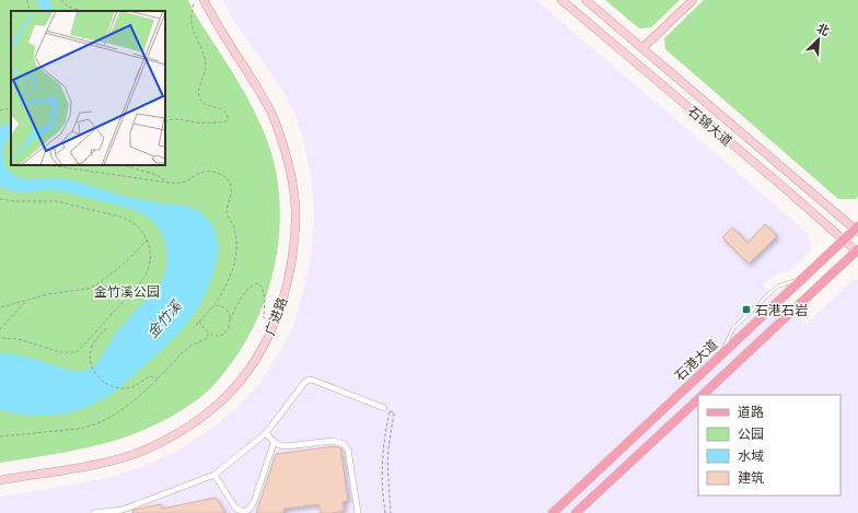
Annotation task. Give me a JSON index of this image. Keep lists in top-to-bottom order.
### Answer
{
  "streets": {
    "main road": ["石锦大道", "广进路", "石港大道"]
  },
  "crossings": [
    ["石锦大道", "石港大道"]
  ],
  "water": ["金竹溪"],
  "parks": ["金竹溪公园"],
  "places": {
    "transit": ["石港石岩"]
  },
  "legend": [
    "道路",
    "公园",
    "水域",
    "建筑"
  ],
  "north": "top right"
}
